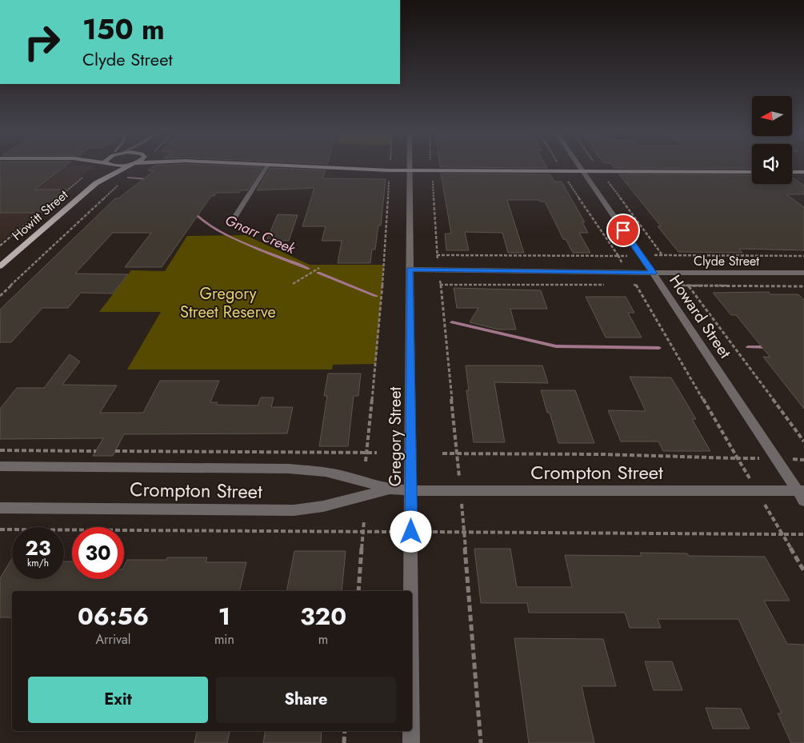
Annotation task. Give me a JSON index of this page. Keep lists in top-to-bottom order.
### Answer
{
  "streets": {
    "main road": ["Howitt Street"],
    "street": [
      "Clyde Street",
      "Howard Street",
      "Gregory Street",
      "Crompton Street"
    ]
  },
  "crossings": [
    ["Clyde Street", "Howard Street"],
    ["Clyde Street", "Gregory Street"],
    ["Howard Street", "Crompton Street"],
    ["Gregory Street", "Crompton Street"]
  ],
  "water": ["Gnarr Creek"],
  "parks": ["Gregory Street Reserve"],
  "north": "left",
  "page": {
    "turn": ["150 m", "Clyde Street"],
    "speed": "23 km/h",
    "limit": "30",
    "eta": [
      "06:56",
      "Arrival",
      "1",
      "min",
      "320",
      "m"
    ],
    "buttons": ["Exit", "Share"]
  }
}
